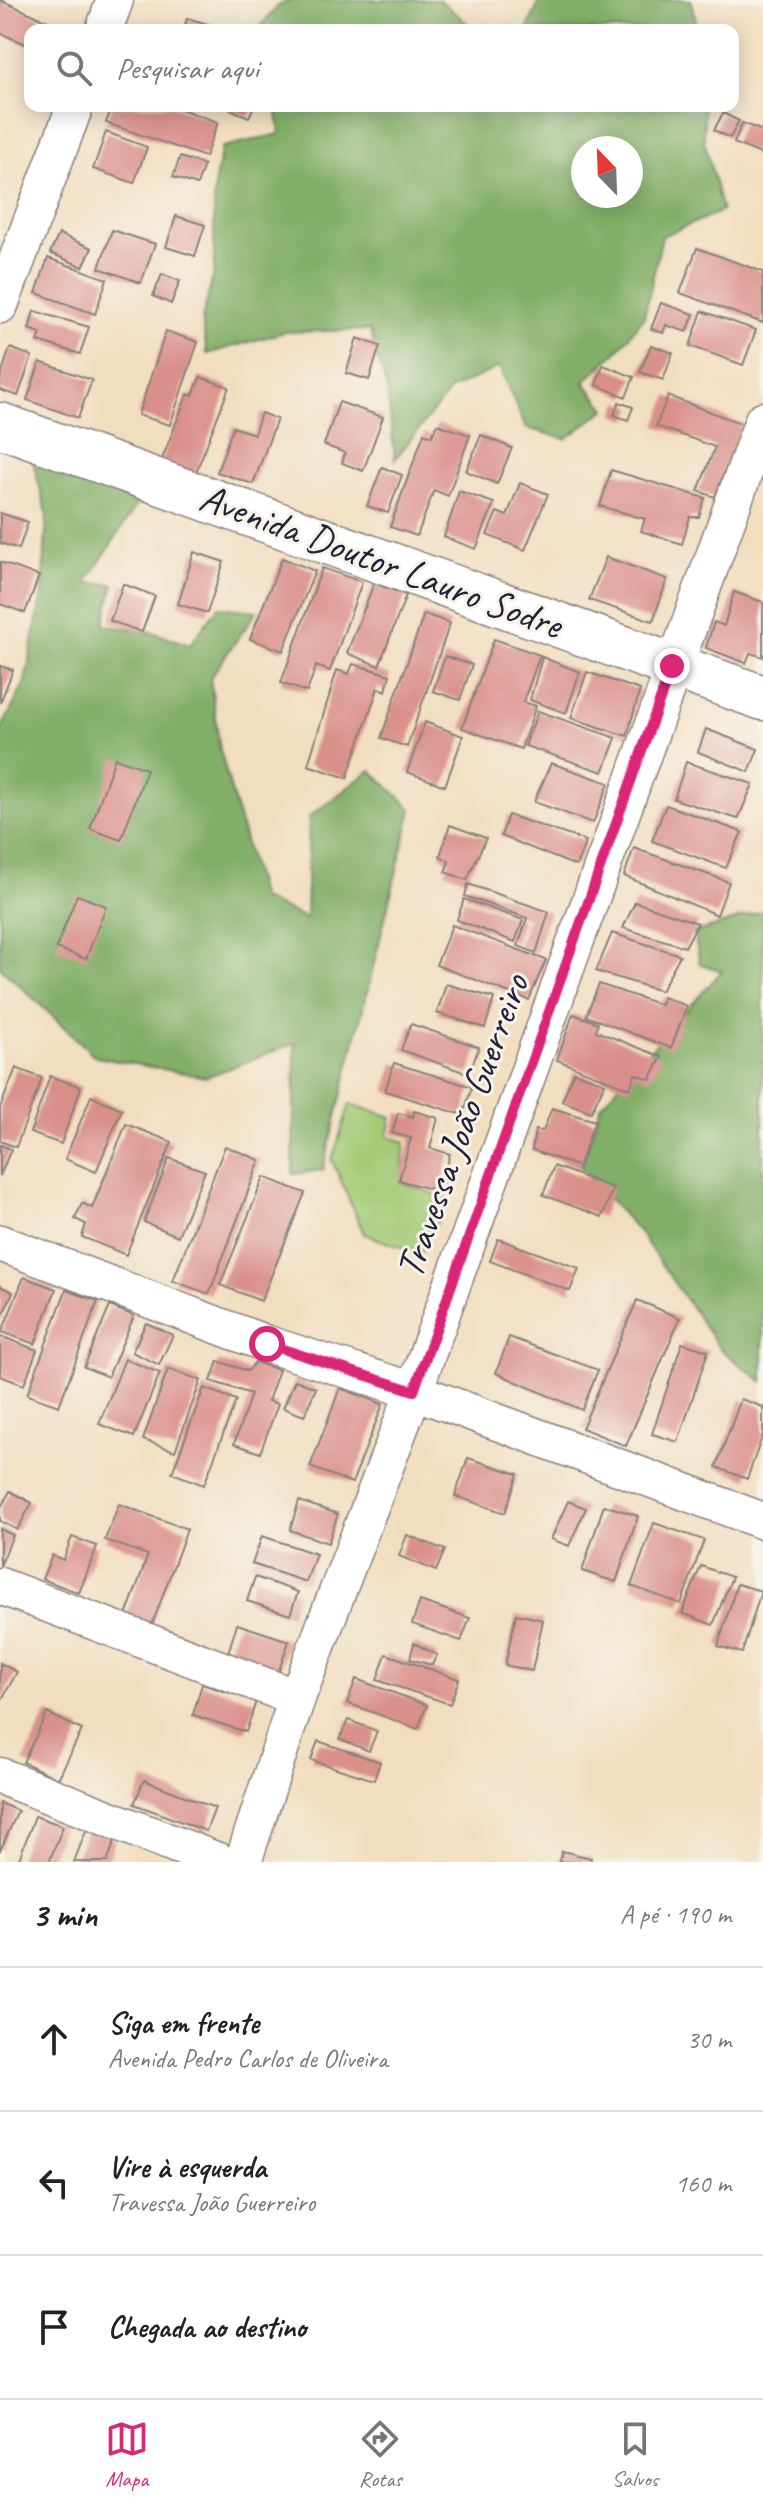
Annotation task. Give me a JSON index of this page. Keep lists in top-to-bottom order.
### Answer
{
  "streets": {
    "street": ["Avenida Doutor Lauro Sodre", "Travessa João Guerreiro"]
  },
  "crossings": [
    ["Avenida Doutor Lauro Sodre", "Travessa João Guerreiro"]
  ],
  "north": "top left",
  "page": {
    "search": "Pesquisar aqui",
    "heading": ["3 min", "A pé · 190 m"],
    "list": [
      ["Siga em frente", "Avenida Pedro Carlos de Oliveira", "30 m"],
      ["Vire à esquerda", "Travessa João Guerreiro", "160 m"],
      "Chegada ao destino"
    ],
    "nav": ["Mapa", "Rotas", "Salvos"]
  }
}
